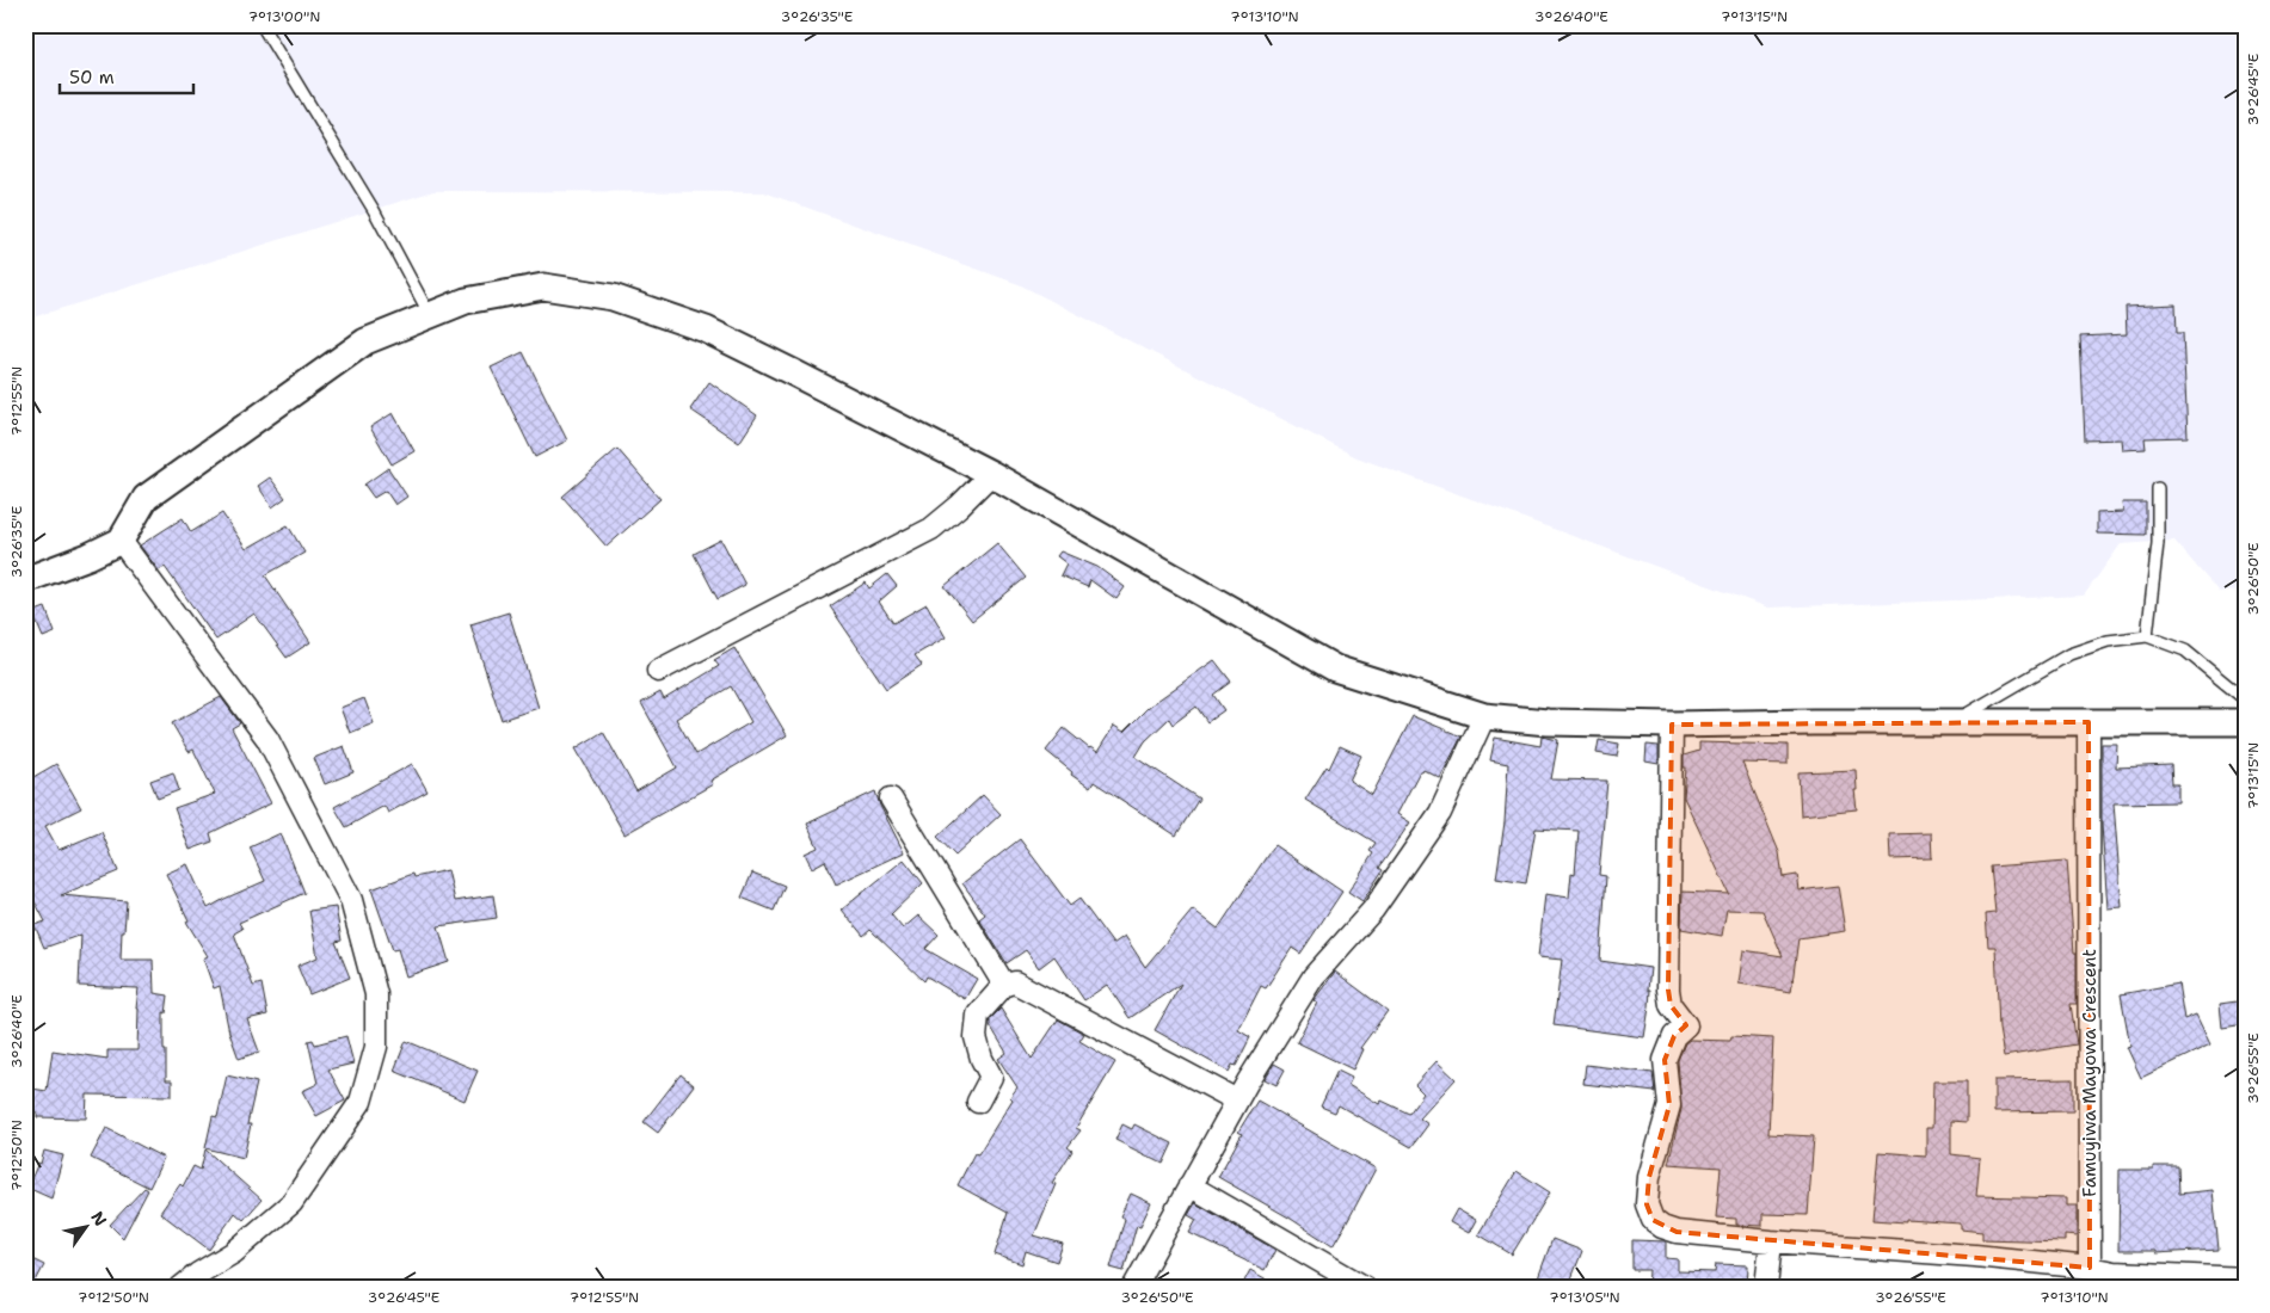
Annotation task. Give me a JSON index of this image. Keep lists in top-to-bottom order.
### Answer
{
  "streets": {
    "street": ["Famuyiwa Mayowa Crescent"]
  },
  "scale_bar": "50 m",
  "north": "top right",
  "coordinates": [
    "7°13'00\"N",
    "3°26'35\"E",
    "7°13'10\"N",
    "3°26'40\"E",
    "7°13'15\"N",
    "3°26'45\"E",
    "7°12'55\"N",
    "3°26'50\"E",
    "3°26'55\"E",
    "7°12'50\"N",
    "7°13'05\"N"
  ]
}
